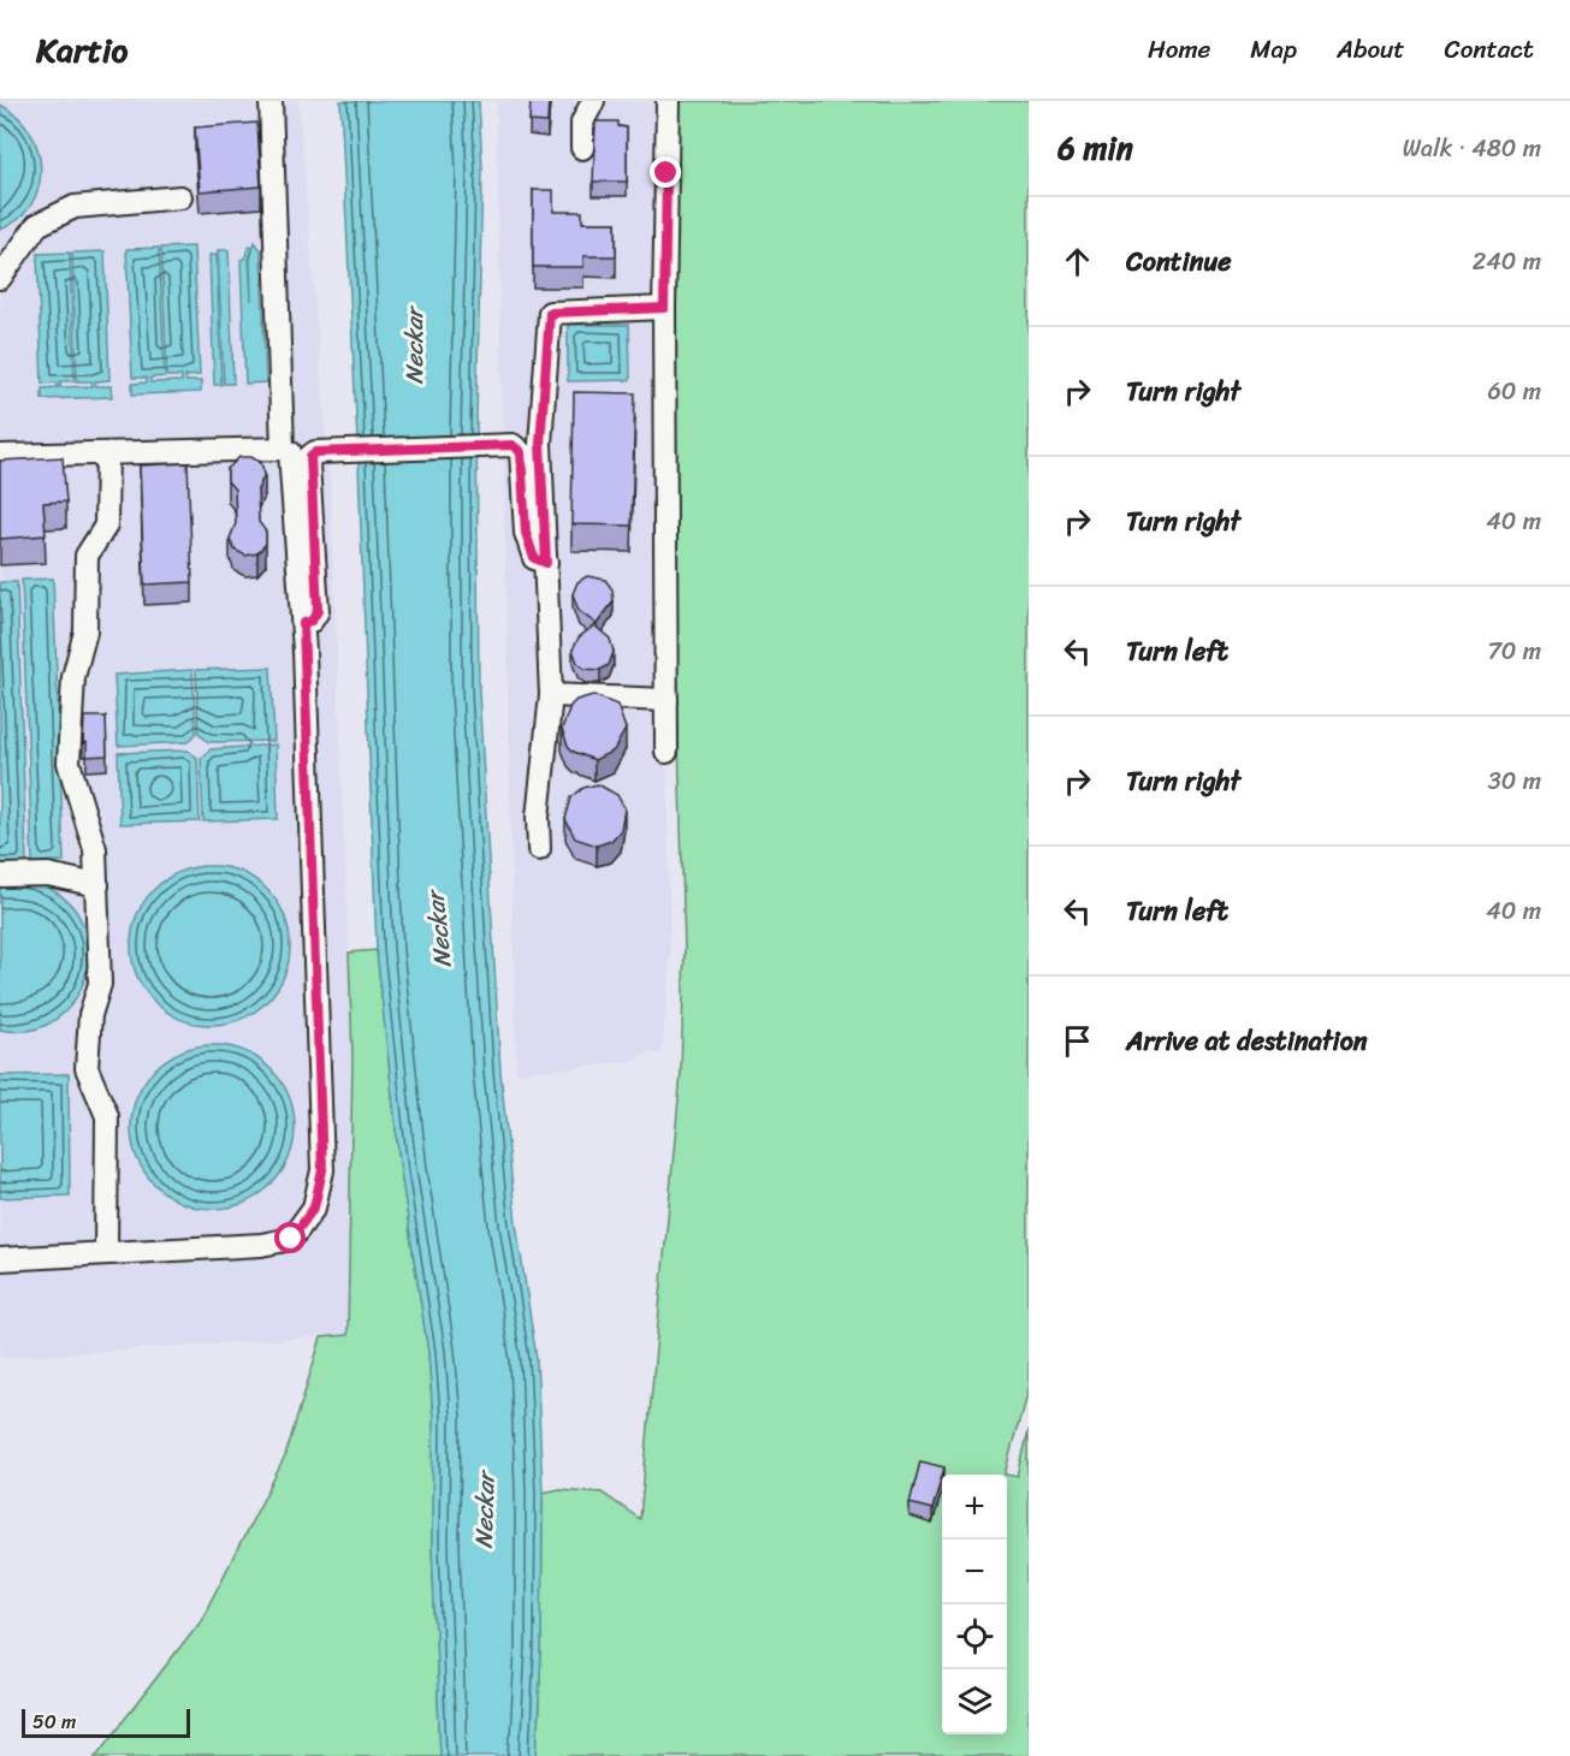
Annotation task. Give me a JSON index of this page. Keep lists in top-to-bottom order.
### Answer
{
  "water": ["Neckar"],
  "scale_bar": "50 m",
  "page": {
    "header": "Kartio",
    "nav": [
      "Home",
      "Map",
      "About",
      "Contact"
    ],
    "heading": ["6 min", "Walk · 480 m"],
    "list": [
      ["Continue", "240 m"],
      ["Turn right", "60 m"],
      ["Turn right", "40 m"],
      ["Turn left", "70 m"],
      ["Turn right", "30 m"],
      ["Turn left", "40 m"],
      "Arrive at destination"
    ],
    "map_buttons": ["+", "−"],
    "scale": "50 m"
  }
}
